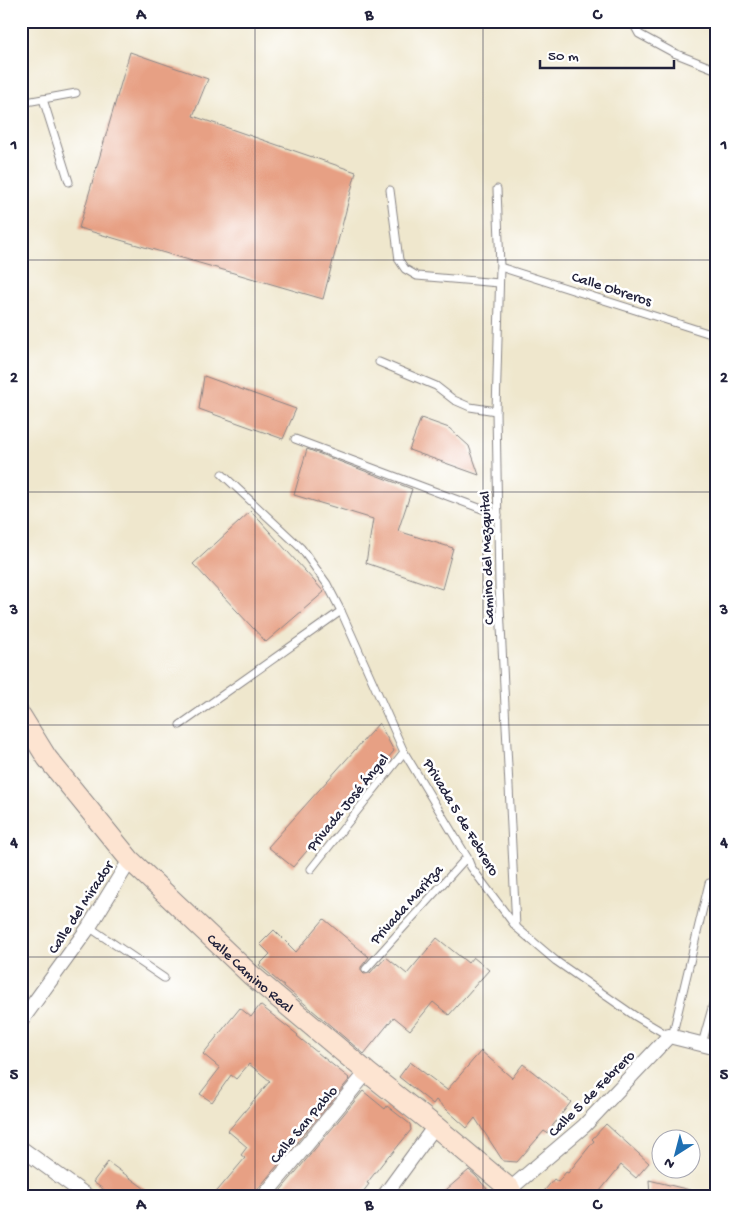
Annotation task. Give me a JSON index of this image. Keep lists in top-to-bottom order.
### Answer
{
  "streets": {
    "street": [
      "Privada 5 de Febrero",
      "Calle del Mirador",
      "Calle Camino Real",
      "Calle 5 de Febrero",
      "Calle San Pablo"
    ],
    "lane": [
      "Calle Obreros",
      "Camino del Mezquital",
      "Privada José Ángel",
      "Privada Maritza"
    ]
  },
  "crossings": [
    ["Calle Obreros", "Camino del Mezquital"],
    ["Camino del Mezquital", "Privada 5 de Febrero"],
    ["Privada José Ángel", "Privada 5 de Febrero"],
    ["Privada 5 de Febrero", "Privada Maritza"],
    ["Privada 5 de Febrero", "Calle 5 de Febrero"],
    ["Calle del Mirador", "Calle Camino Real"],
    ["Calle Camino Real", "Calle 5 de Febrero"],
    ["Calle Camino Real", "Calle San Pablo"]
  ],
  "scale_bar": "50 m",
  "north": "bottom left",
  "grid": {
    "columns": ["A", "B", "C"],
    "rows": [
      "1",
      "2",
      "3",
      "4",
      "5"
    ]
  }
}
